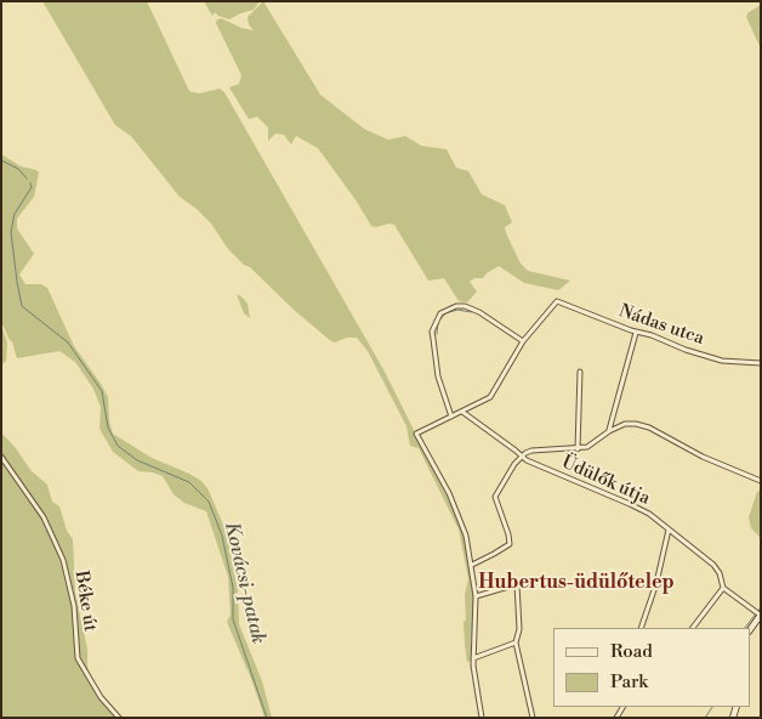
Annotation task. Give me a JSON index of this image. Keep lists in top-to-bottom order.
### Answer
{
  "streets": {
    "street": ["Nádas utca", "Üdülők útja", "Béke út"]
  },
  "districts": ["Hubertus-üdülőtelep"],
  "water": ["Kovácsi-patak"],
  "legend": ["Road", "Park"]
}
